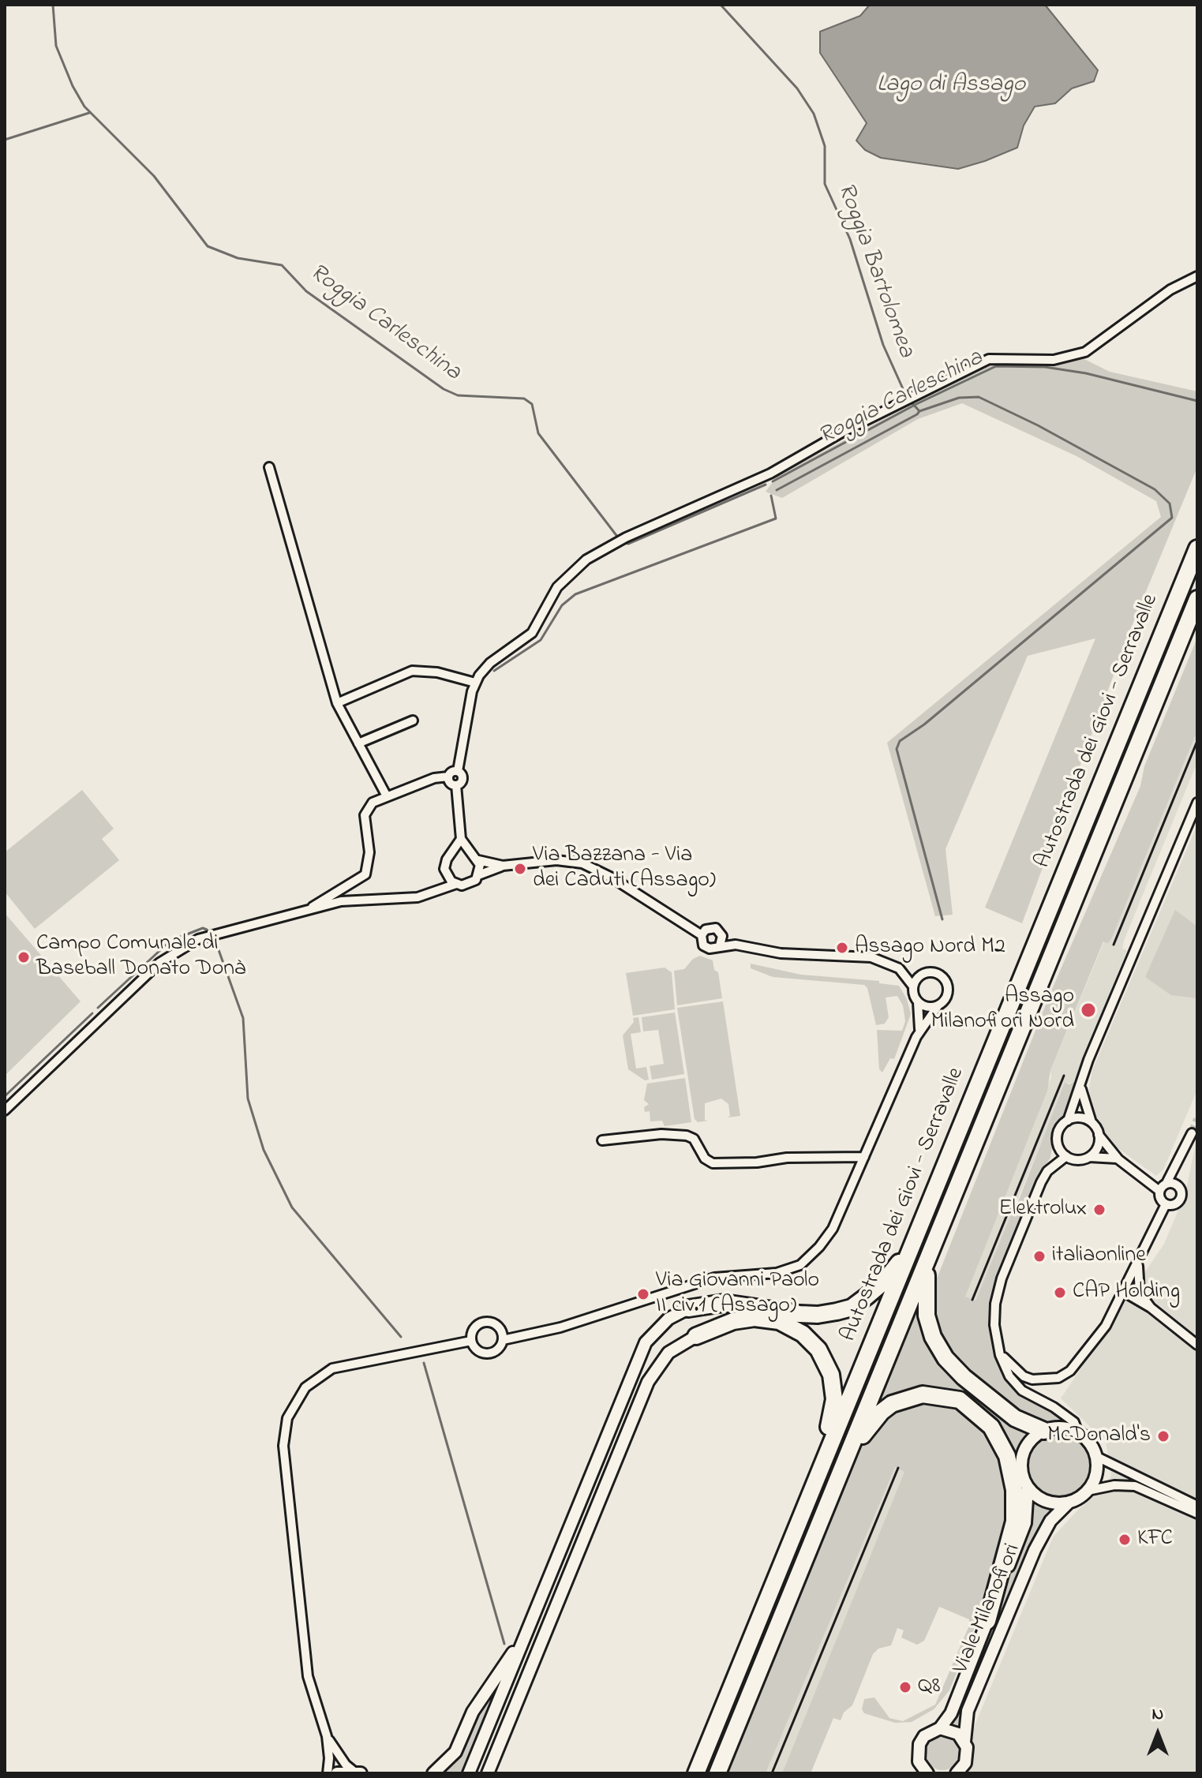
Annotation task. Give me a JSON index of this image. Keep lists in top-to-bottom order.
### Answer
{
  "streets": {
    "highway": ["Autostrada dei Giovi - Serravalle"],
    "main road": ["Viale Milanofiori"]
  },
  "water": ["Lago di Assago", "Roggia Bartolomea", "Roggia Carleschina"],
  "places": [
    "Via Bazzana - Via dei Caduti (Assago)",
    "Assago Nord M2",
    "Campo Comunale di Baseball Donato Donà",
    "Assago Milanofiori Nord",
    "Elektrolux",
    "italiaonline",
    "CAP Holding",
    "Via Giovanni Paolo II civ.1 (Assago)",
    "McDonald's",
    "KFC",
    "Q8"
  ],
  "north": "top"
}
